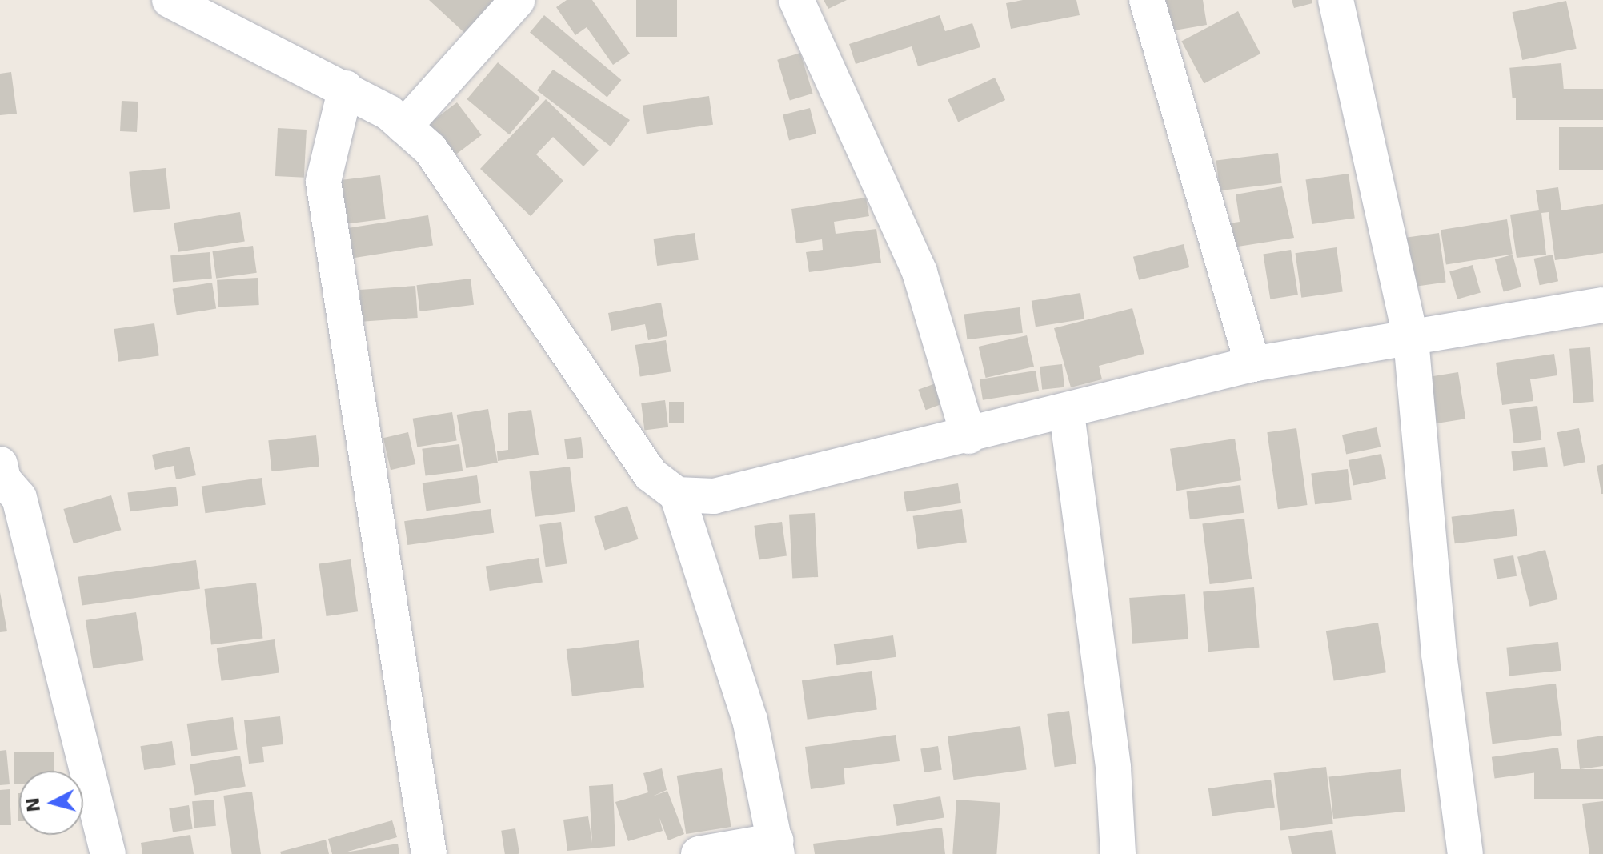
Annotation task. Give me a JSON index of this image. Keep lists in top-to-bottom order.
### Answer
{
  "north": "left"
}
